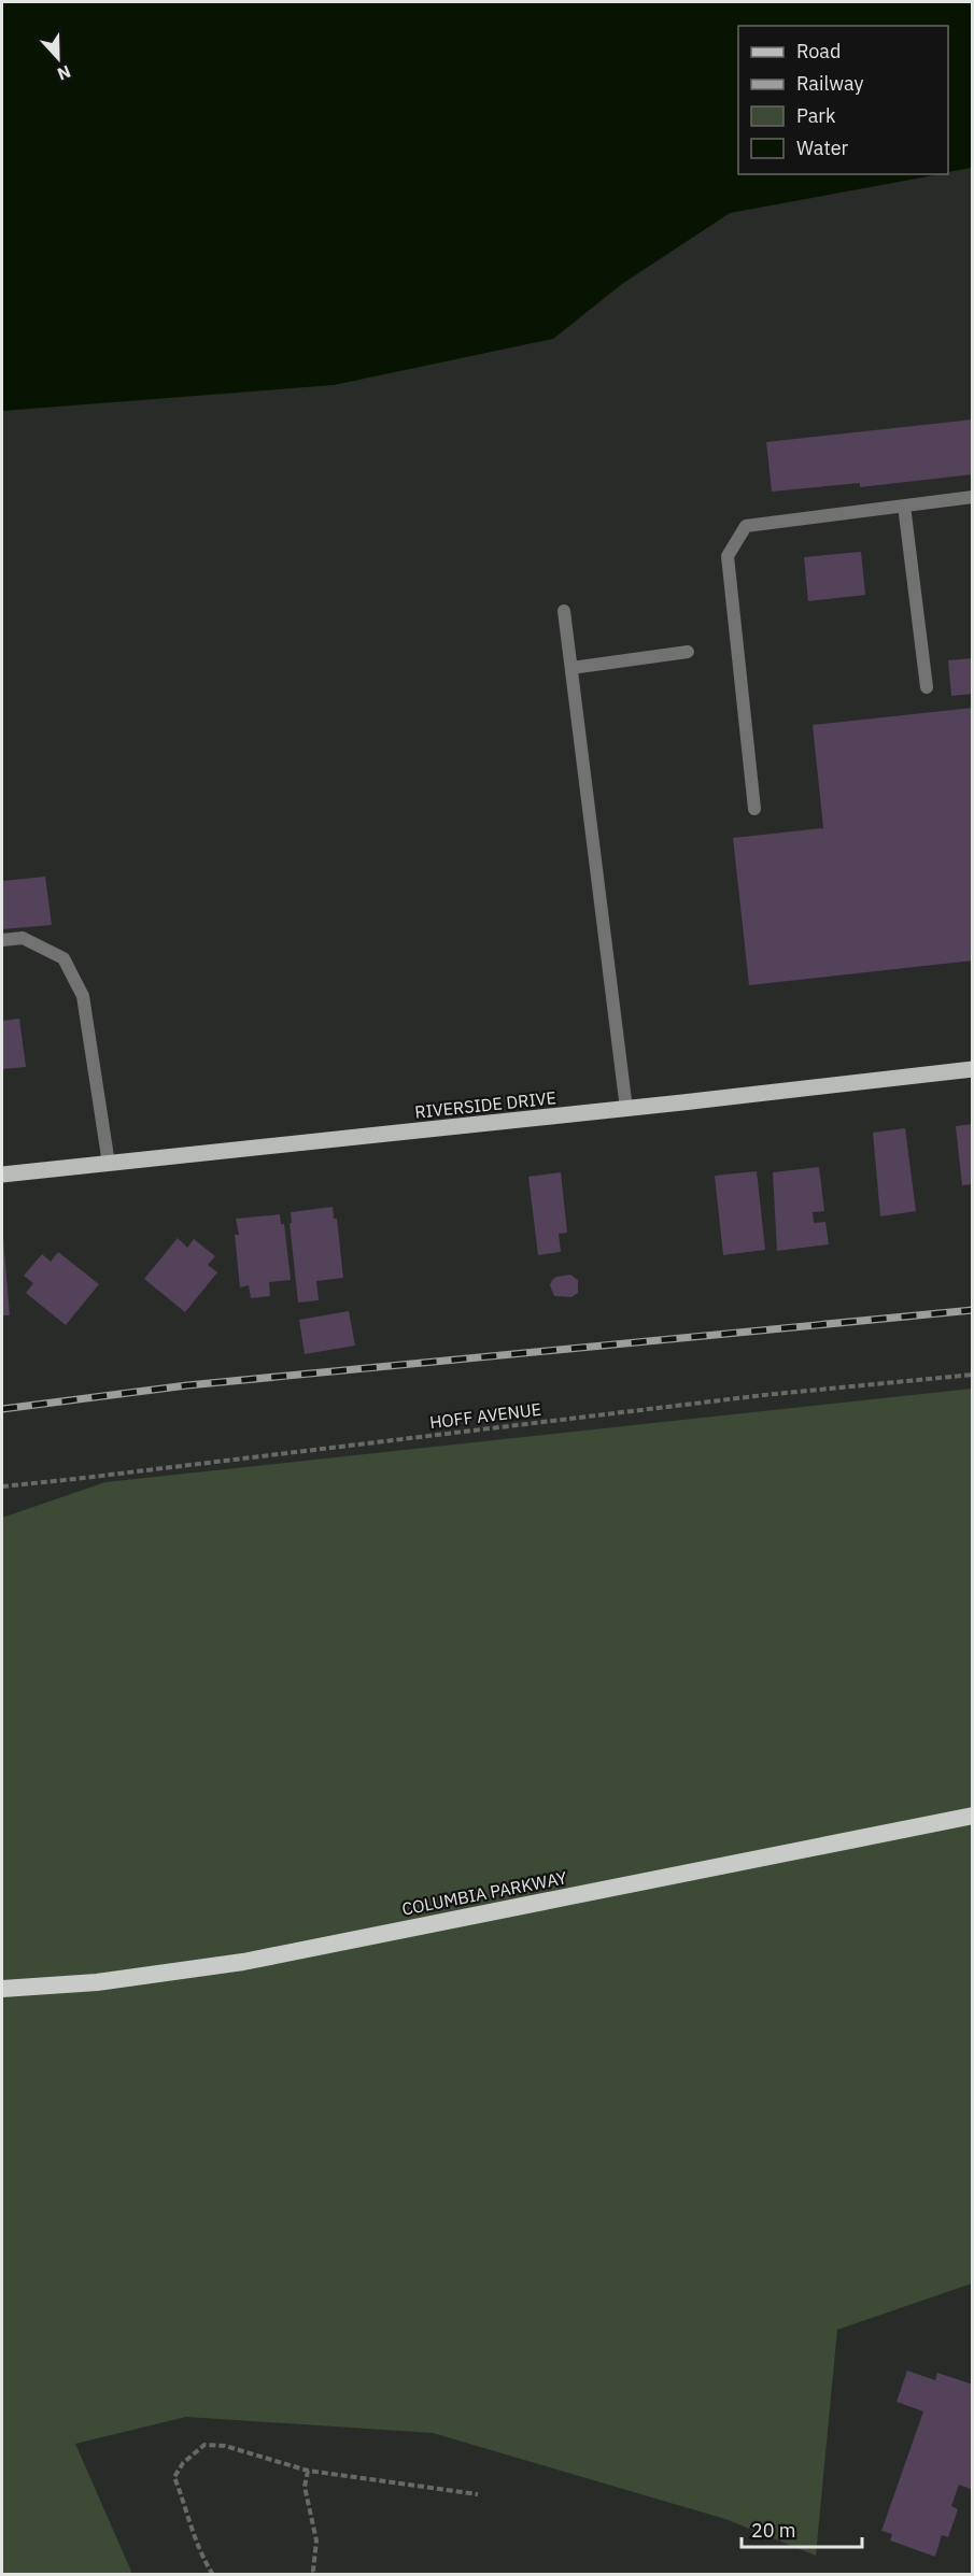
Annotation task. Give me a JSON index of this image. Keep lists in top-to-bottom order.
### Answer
{
  "streets": {
    "highway": ["COLUMBIA PARKWAY"],
    "main road": ["RIVERSIDE DRIVE"],
    "path": ["HOFF AVENUE"]
  },
  "legend": [
    "Road",
    "Railway",
    "Park",
    "Water"
  ],
  "scale_bar": "20 m",
  "north": "bottom"
}
